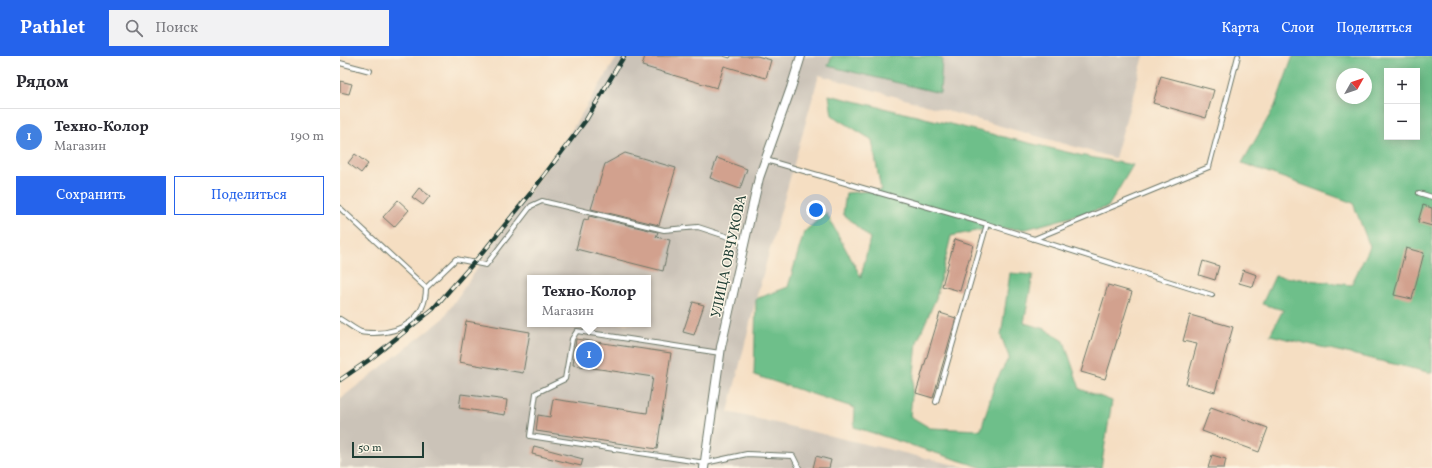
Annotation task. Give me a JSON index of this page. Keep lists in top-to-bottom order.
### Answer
{
  "streets": {
    "street": ["УЛИЦА ОВЧУКОВА"]
  },
  "scale_bar": "50 m",
  "north": "top right",
  "page": {
    "header": "Pathlet",
    "search": "Поиск",
    "nav": ["Карта", "Слои", "Поделиться"],
    "heading": "Рядом",
    "map_buttons": ["+", "−"],
    "list": [
      {
        "mark": "1",
        "name": "Техно-Колор",
        "note": "Магазин",
        "value": "190 m"
      }
    ],
    "buttons": ["Сохранить", "Поделиться"],
    "popup": ["Техно-Колор", "Магазин"],
    "pins": "1",
    "scale": "50 m"
  }
}
